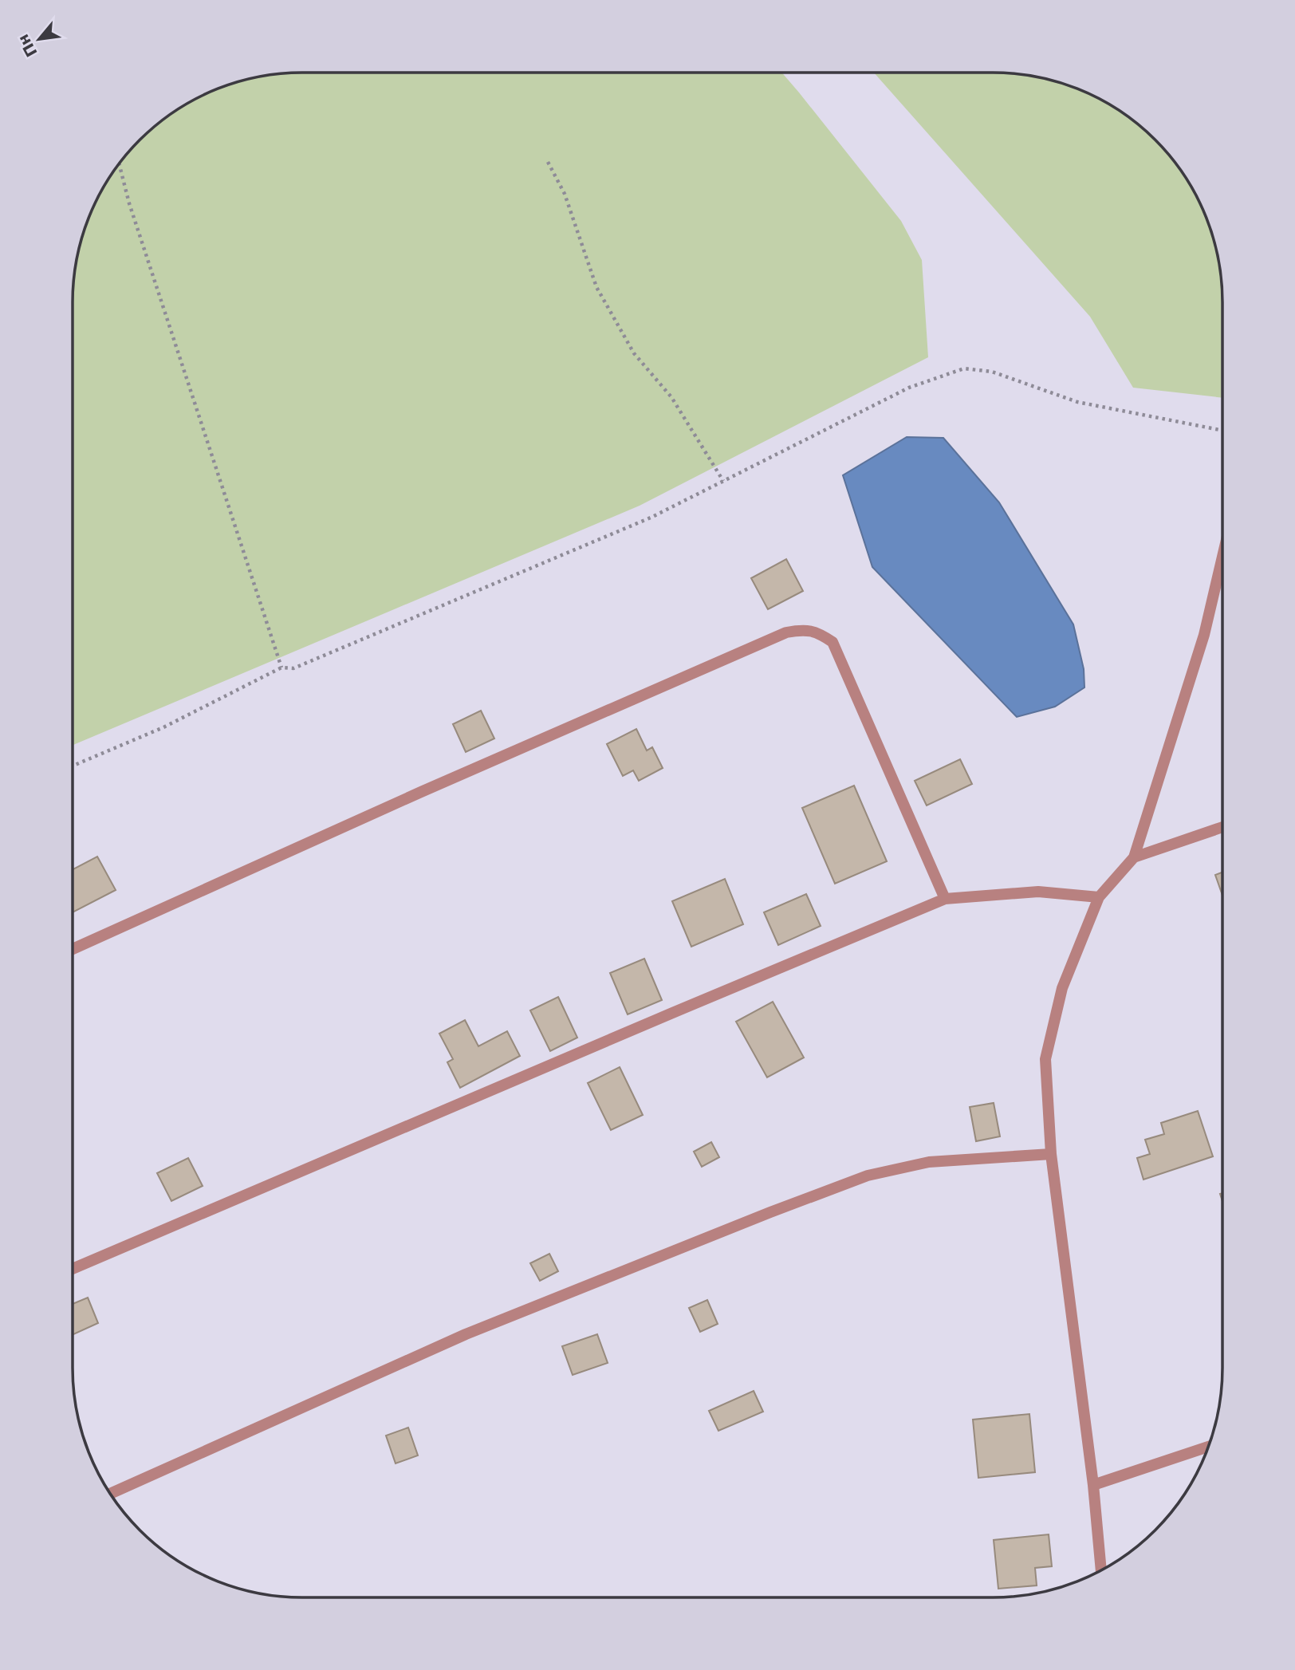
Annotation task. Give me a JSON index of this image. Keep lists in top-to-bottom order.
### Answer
{
  "north": "bottom left"
}
